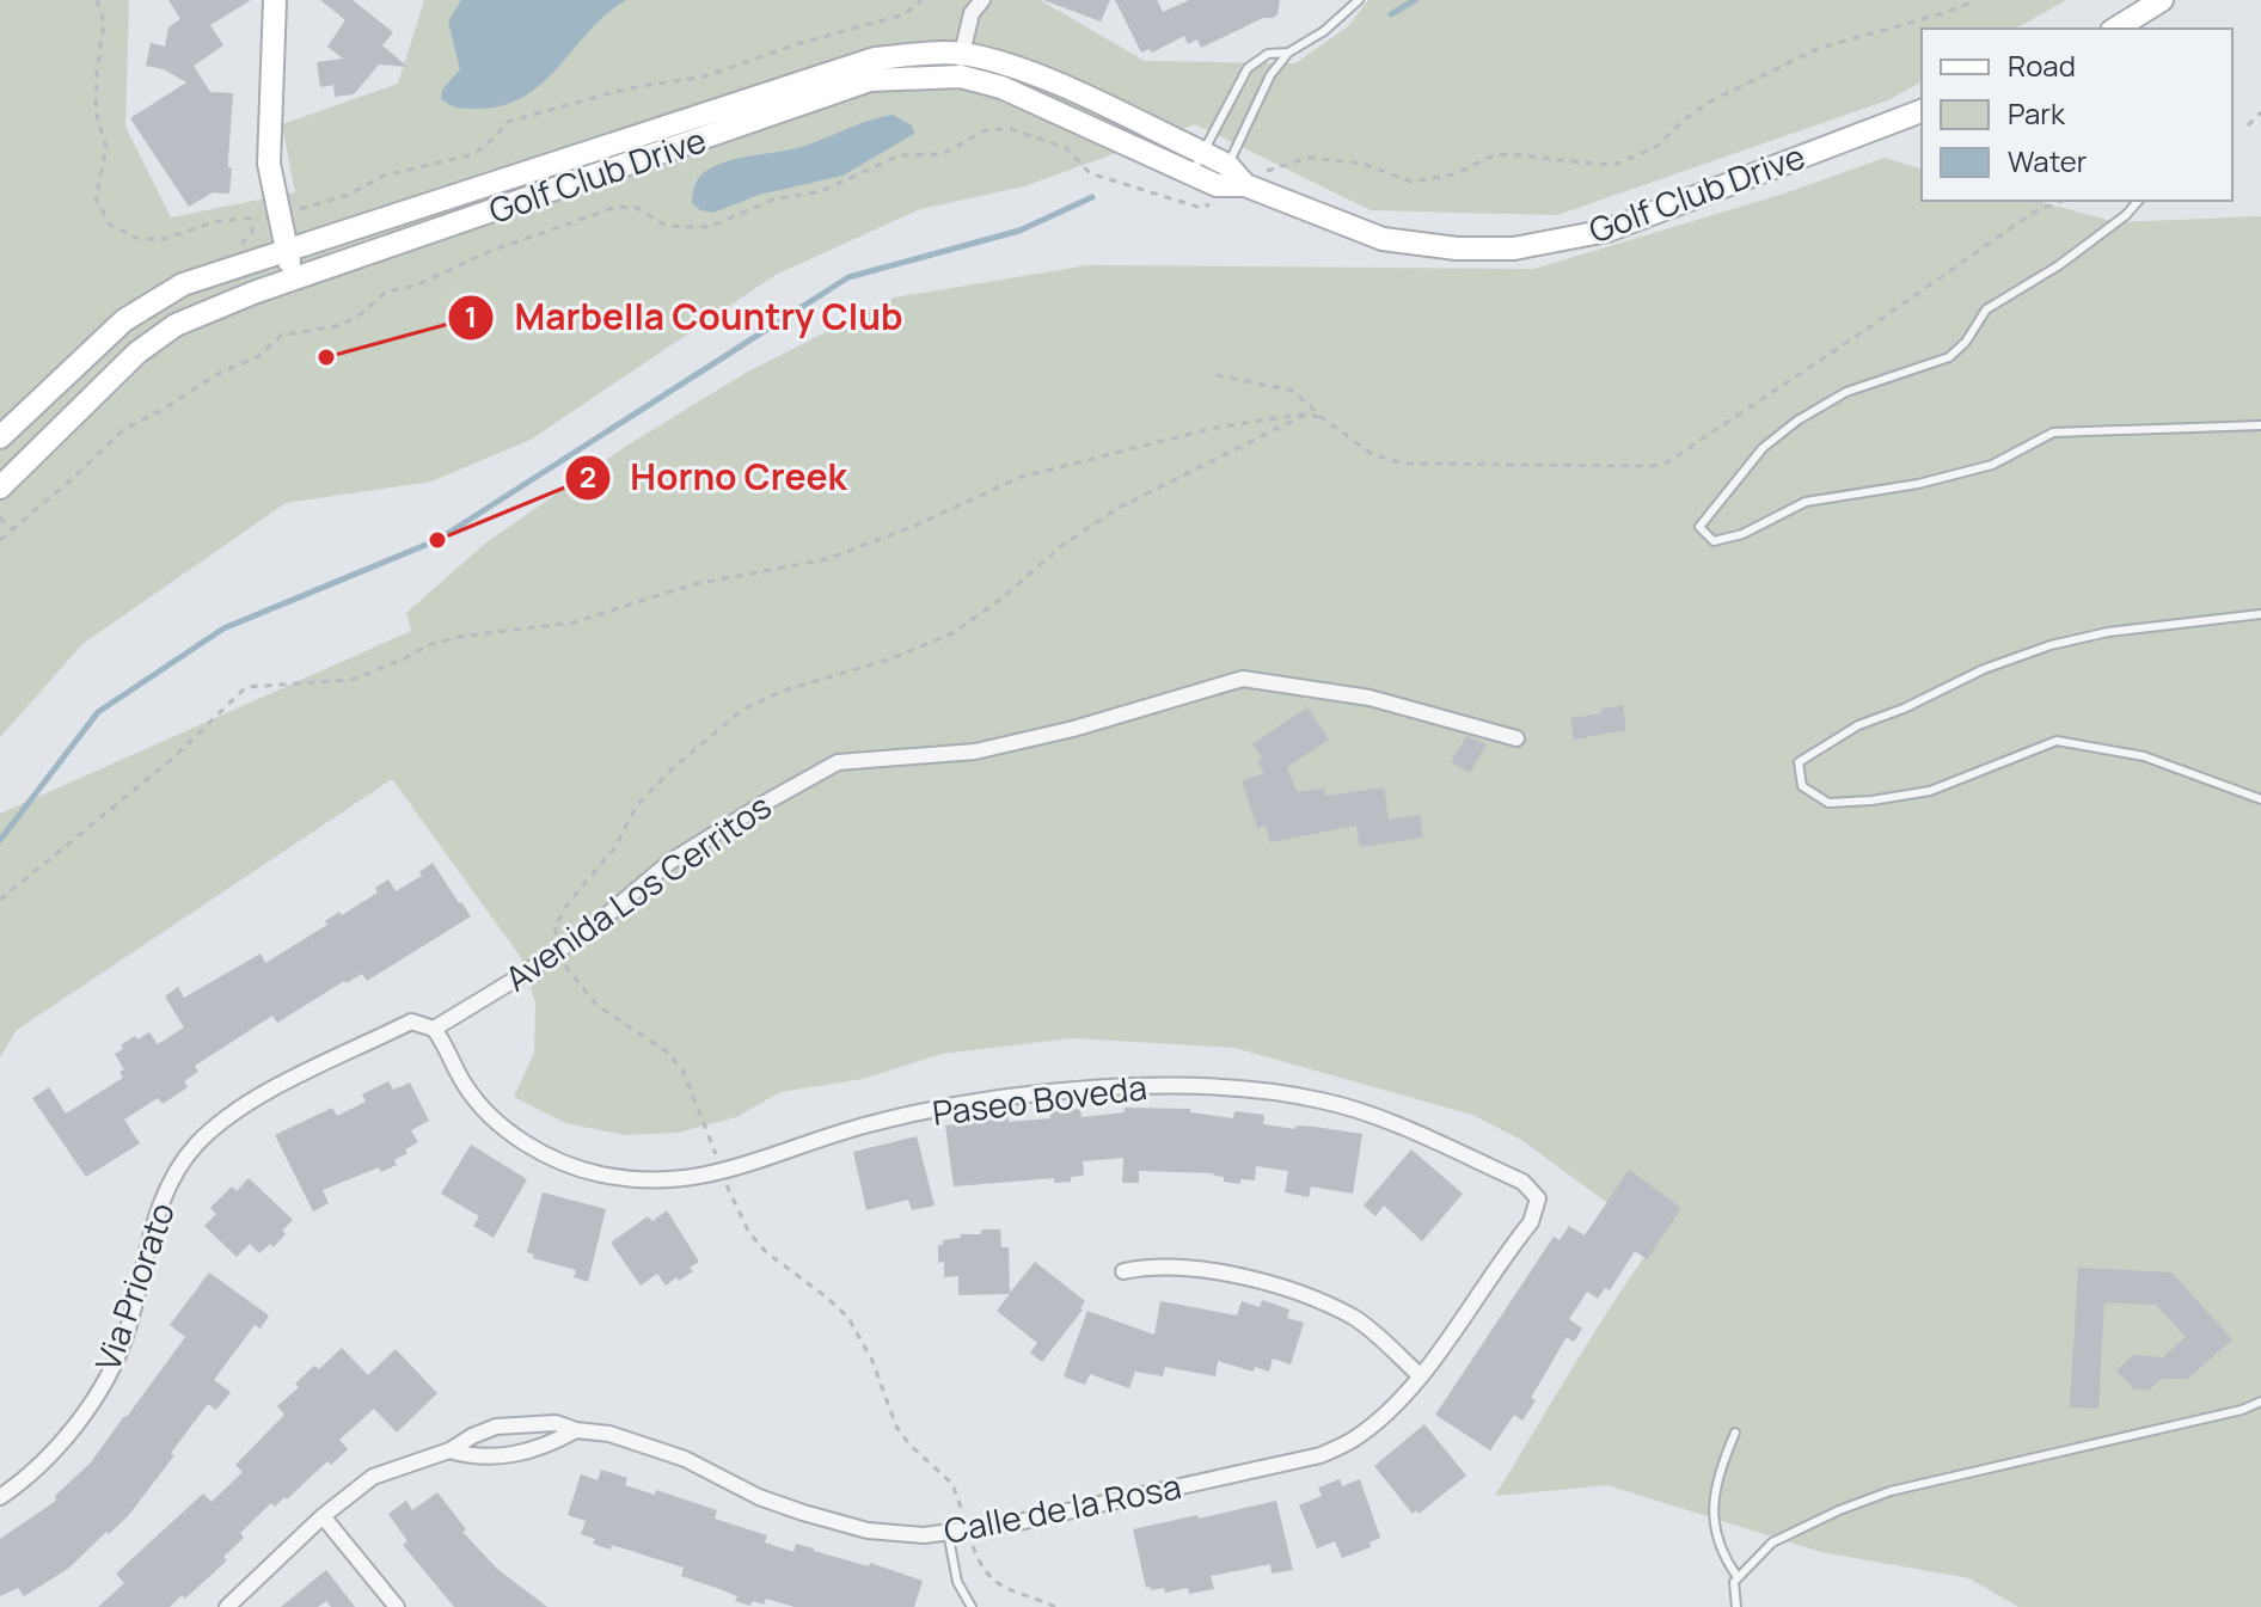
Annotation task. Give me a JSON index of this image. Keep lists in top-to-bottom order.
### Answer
{
  "streets": {
    "street": [
      "Golf Club Drive",
      "Avenida Los Cerritos",
      "Paseo Boveda",
      "Via Priorato",
      "Calle de la Rosa"
    ]
  },
  "crossings": [
    ["Avenida Los Cerritos", "Paseo Boveda"],
    ["Avenida Los Cerritos", "Via Priorato"],
    ["Paseo Boveda", "Via Priorato"],
    ["Paseo Boveda", "Calle de la Rosa"]
  ],
  "places": ["Marbella Country Club", "Horno Creek"],
  "legend": ["Road", "Park", "Water"]
}
